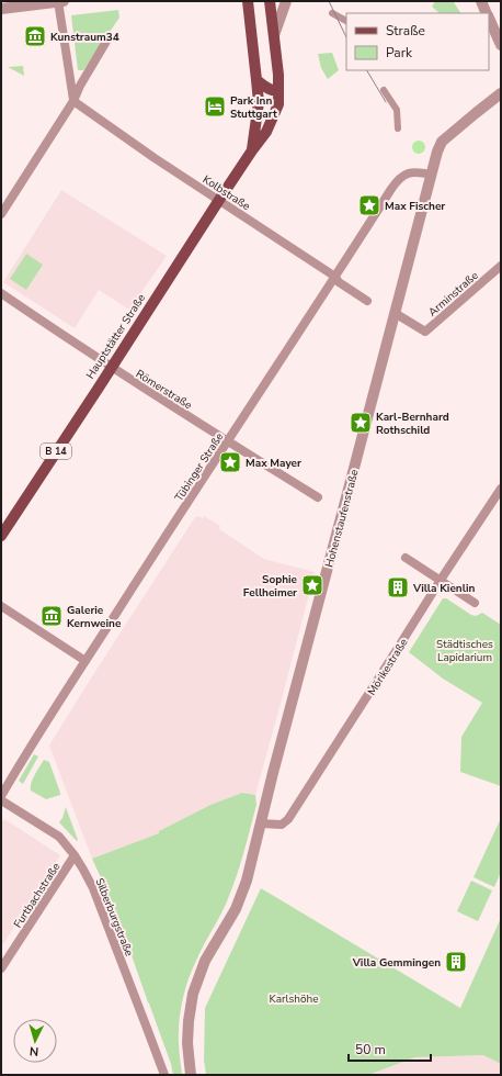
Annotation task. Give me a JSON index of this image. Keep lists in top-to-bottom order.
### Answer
{
  "streets": {
    "main road": ["Hauptstätter Straße", "B 14"],
    "street": [
      "Kolbstraße",
      "Arminstraße",
      "Römerstraße",
      "Tübinger Straße",
      "Hohenstaufenstraße",
      "Mörikestraße",
      "Furtbachstraße",
      "Silberburgstraße"
    ]
  },
  "crossings": [
    ["Kolbstraße", "Hauptstätter Straße"],
    ["Kolbstraße", "Tübinger Straße"],
    ["Arminstraße", "Hohenstaufenstraße"],
    ["Hauptstätter Straße", "Römerstraße"],
    ["Römerstraße", "Tübinger Straße"],
    ["Tübinger Straße", "Hohenstaufenstraße"],
    ["Hohenstaufenstraße", "Mörikestraße"],
    ["Furtbachstraße", "Silberburgstraße"]
  ],
  "parks": ["Städtisches Lapidarium", "Karlshöhe"],
  "places": {
    "museum": ["Kunstraum34", "Galerie Kernweine"],
    "hotel": ["Park Inn Stuttgart"],
    "place": [
      "Max Fischer",
      "Karl-Bernhard Rothschild",
      "Max Mayer",
      "Sophie Fellheimer"
    ],
    "building": ["Villa Kienlin", "Villa Gemmingen"]
  },
  "legend": ["Straße", "Park"],
  "scale_bar": "50 m",
  "north": "bottom"
}
